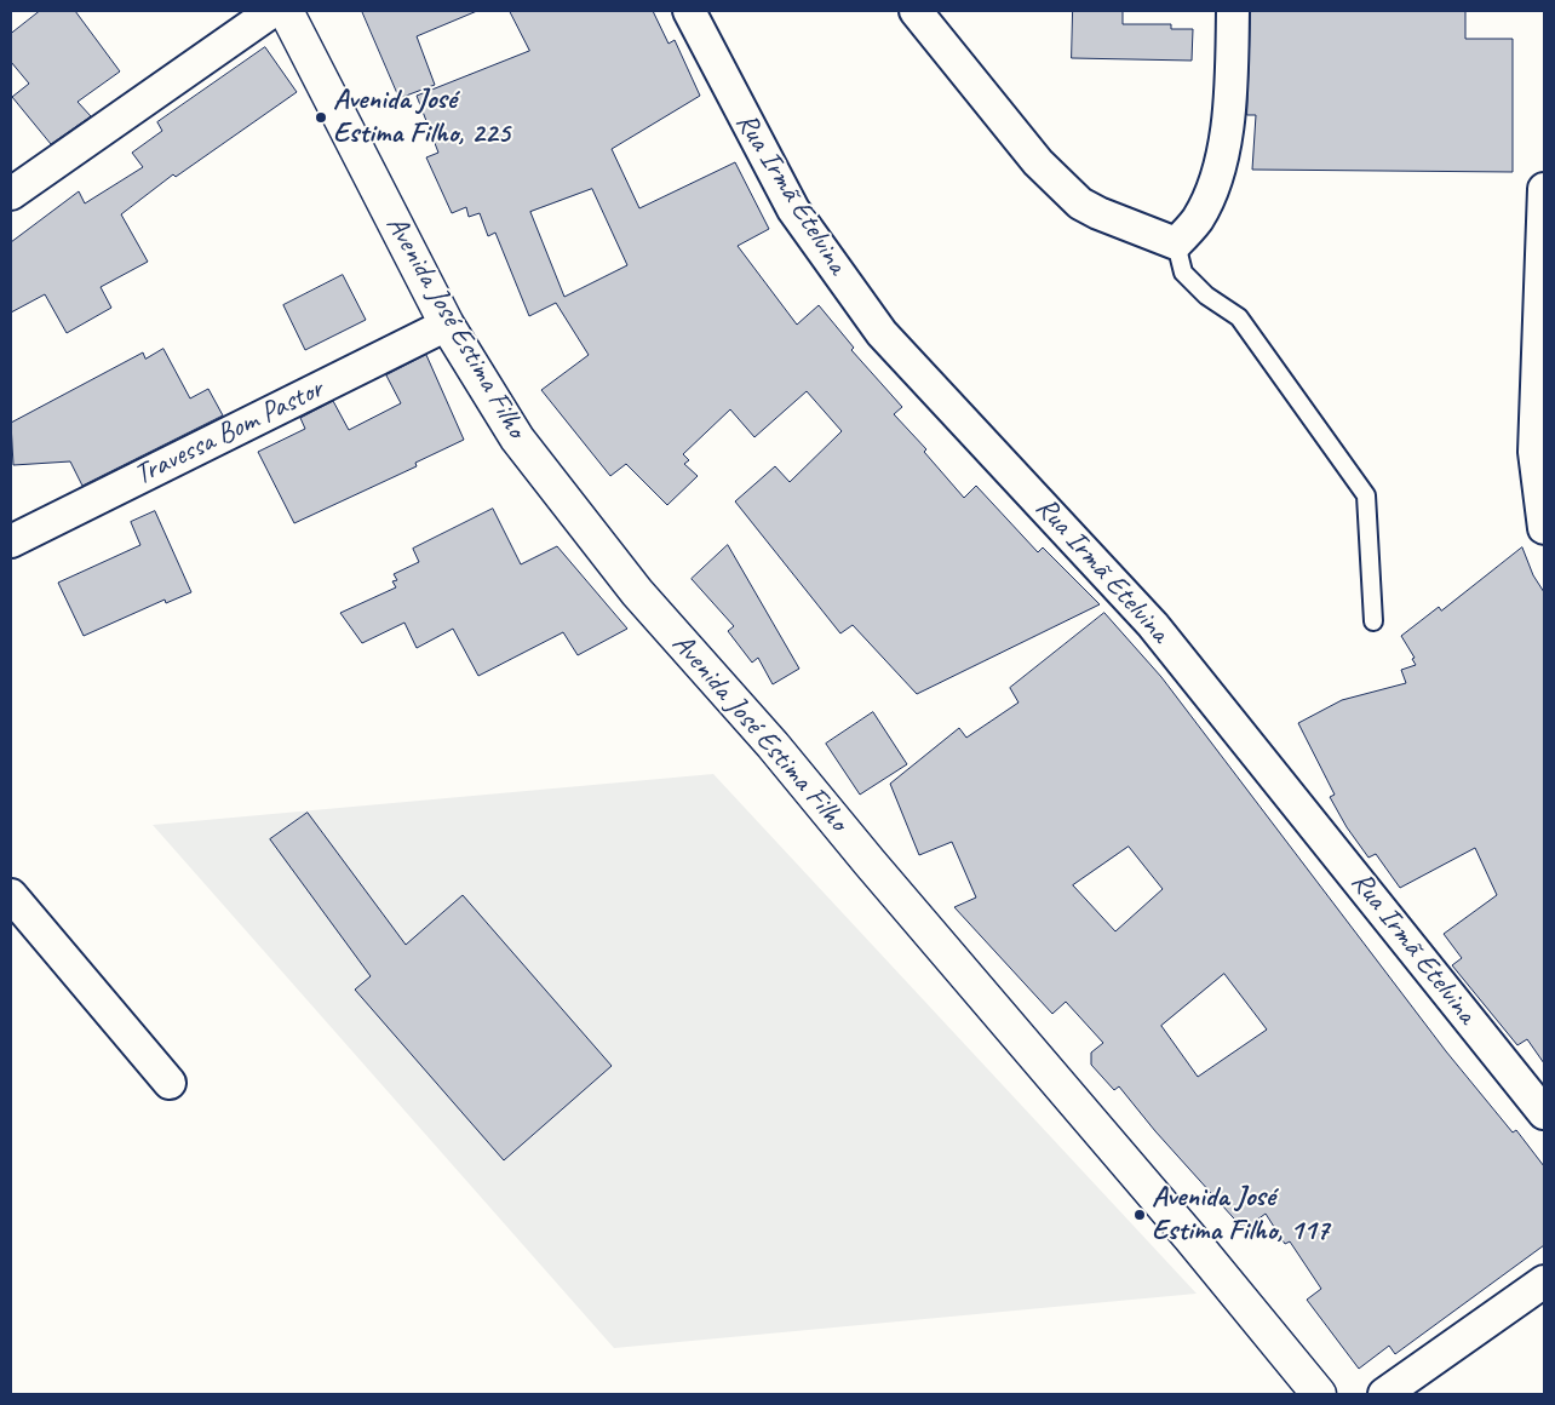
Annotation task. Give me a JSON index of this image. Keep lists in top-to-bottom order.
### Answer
{
  "streets": {
    "street": ["Rua Irmã Etelvina", "Avenida José Estima Filho", "Travessa Bom Pastor"]
  },
  "crossings": [
    ["Avenida José Estima Filho", "Travessa Bom Pastor"]
  ],
  "places": ["Avenida José Estima Filho, 225", "Avenida José Estima Filho, 117"]
}
